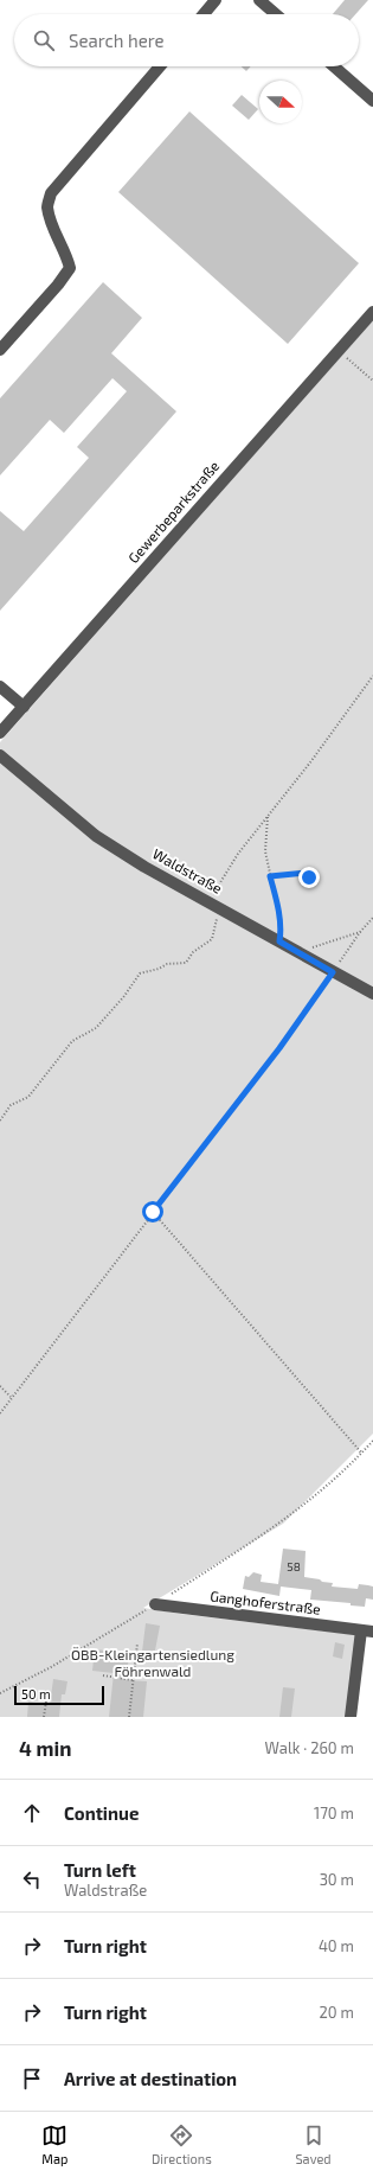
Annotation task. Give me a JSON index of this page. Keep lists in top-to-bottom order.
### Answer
{
  "streets": {
    "street": ["Gewerbeparkstraße", "Waldstraße", "Ganghoferstraße"]
  },
  "parks": ["ÖBB-Kleingartensiedlung Föhrenwald"],
  "house_numbers": ["58"],
  "scale_bar": "50 m",
  "north": "right",
  "page": {
    "search": "Search here",
    "scale": "50 m",
    "heading": ["4 min", "Walk · 260 m"],
    "list": [
      ["Continue", "170 m"],
      ["Turn left", "Waldstraße", "30 m"],
      ["Turn right", "40 m"],
      ["Turn right", "20 m"],
      "Arrive at destination"
    ],
    "nav": ["Map", "Directions", "Saved"]
  }
}
